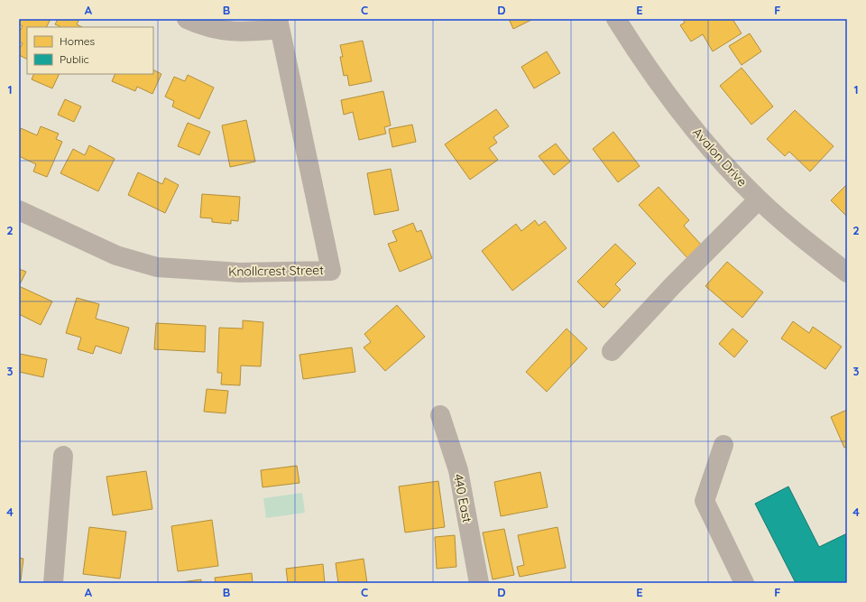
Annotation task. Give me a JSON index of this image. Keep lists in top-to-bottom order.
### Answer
{
  "streets": {
    "street": ["Avalon Drive", "Knollcrest Street", "440 East"]
  },
  "legend": ["Homes", "Public"],
  "grid": {
    "columns": [
      "A",
      "B",
      "C",
      "D",
      "E",
      "F"
    ],
    "rows": [
      "1",
      "2",
      "3",
      "4"
    ]
  }
}
